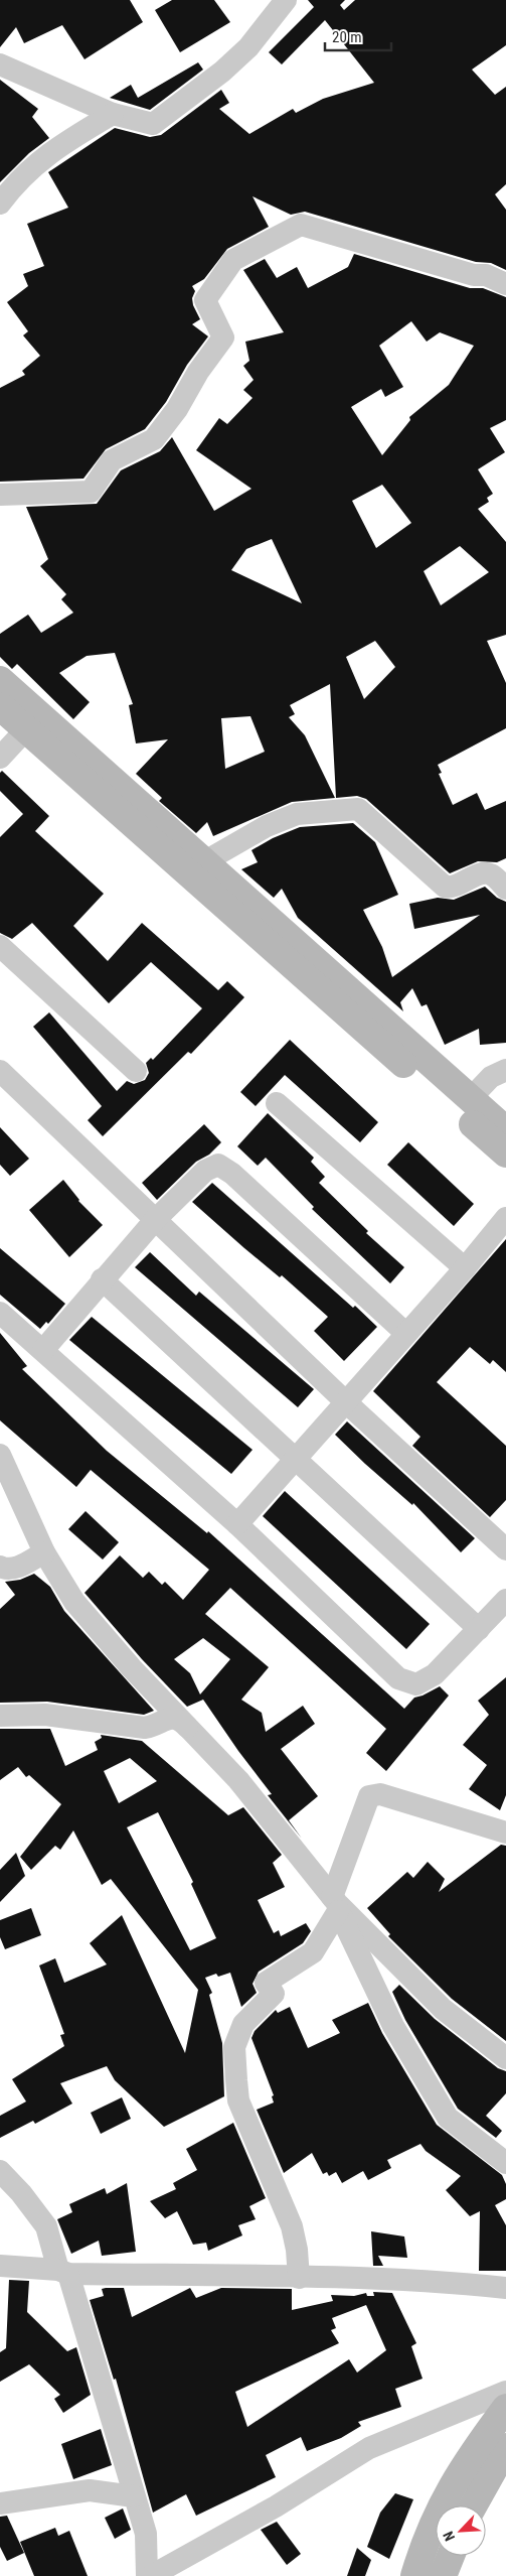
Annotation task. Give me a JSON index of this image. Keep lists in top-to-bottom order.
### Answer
{
  "scale_bar": "20 m",
  "north": "bottom left"
}
